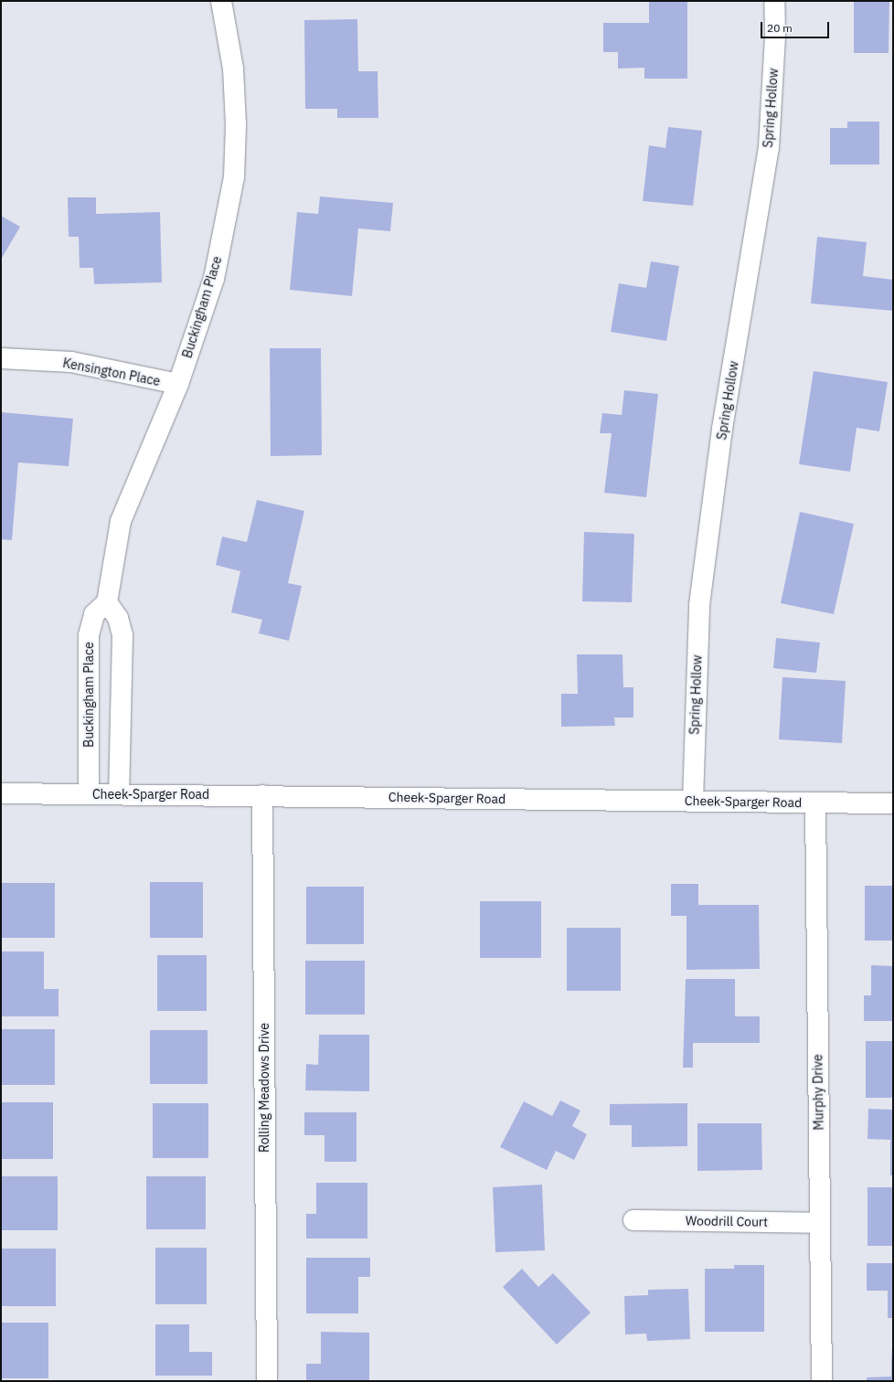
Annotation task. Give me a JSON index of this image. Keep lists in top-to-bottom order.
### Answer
{
  "streets": {
    "street": [
      "Spring Hollow",
      "Buckingham Place",
      "Kensington Place",
      "Cheek-Sparger Road",
      "Rolling Meadows Drive",
      "Murphy Drive",
      "Woodrill Court"
    ]
  },
  "crossings": [
    ["Spring Hollow", "Cheek-Sparger Road"],
    ["Buckingham Place", "Kensington Place"],
    ["Buckingham Place", "Cheek-Sparger Road"],
    ["Cheek-Sparger Road", "Rolling Meadows Drive"],
    ["Cheek-Sparger Road", "Murphy Drive"],
    ["Murphy Drive", "Woodrill Court"]
  ],
  "scale_bar": "20 m"
}
